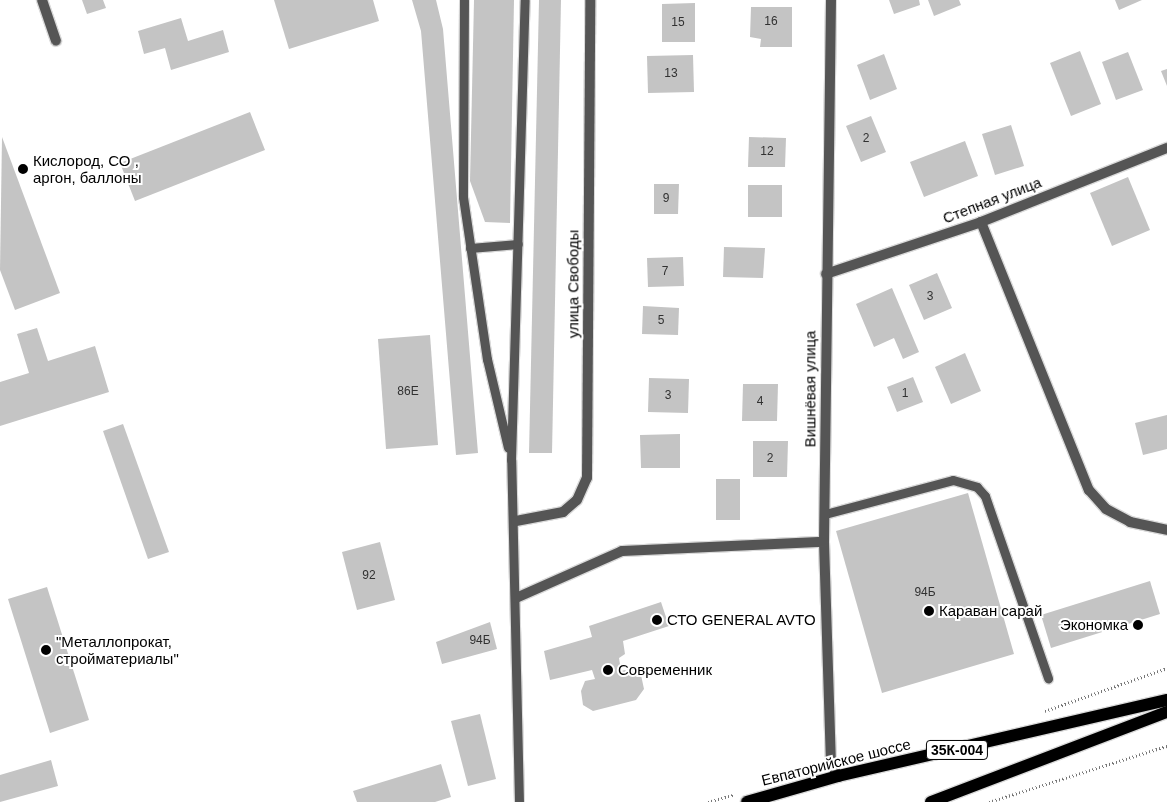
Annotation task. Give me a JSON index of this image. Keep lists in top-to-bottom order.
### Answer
{
  "streets": {
    "main road": ["35К-004", "Евпаторийское шоссе"],
    "street": ["Степная улица", "улица Свободы", "Вишнёвая улица"]
  },
  "crossings": [
    ["Степная улица", "Вишнёвая улица"],
    ["Вишнёвая улица", "Евпаторийское шоссе"]
  ],
  "places": [
    "Кислород, СО , аргон, баллоны",
    "Караван сарай",
    "СТО GENERAL AVTO",
    "Экономка",
    "\"Металлопрокат, стройматериалы\"",
    "Современник"
  ],
  "house_numbers": [
    "16",
    "15",
    "13",
    "2",
    "12",
    "9",
    "7",
    "3",
    "5",
    "86Е",
    "1",
    "3",
    "4",
    "2",
    "92",
    "94Б",
    "94Б"
  ]
}
